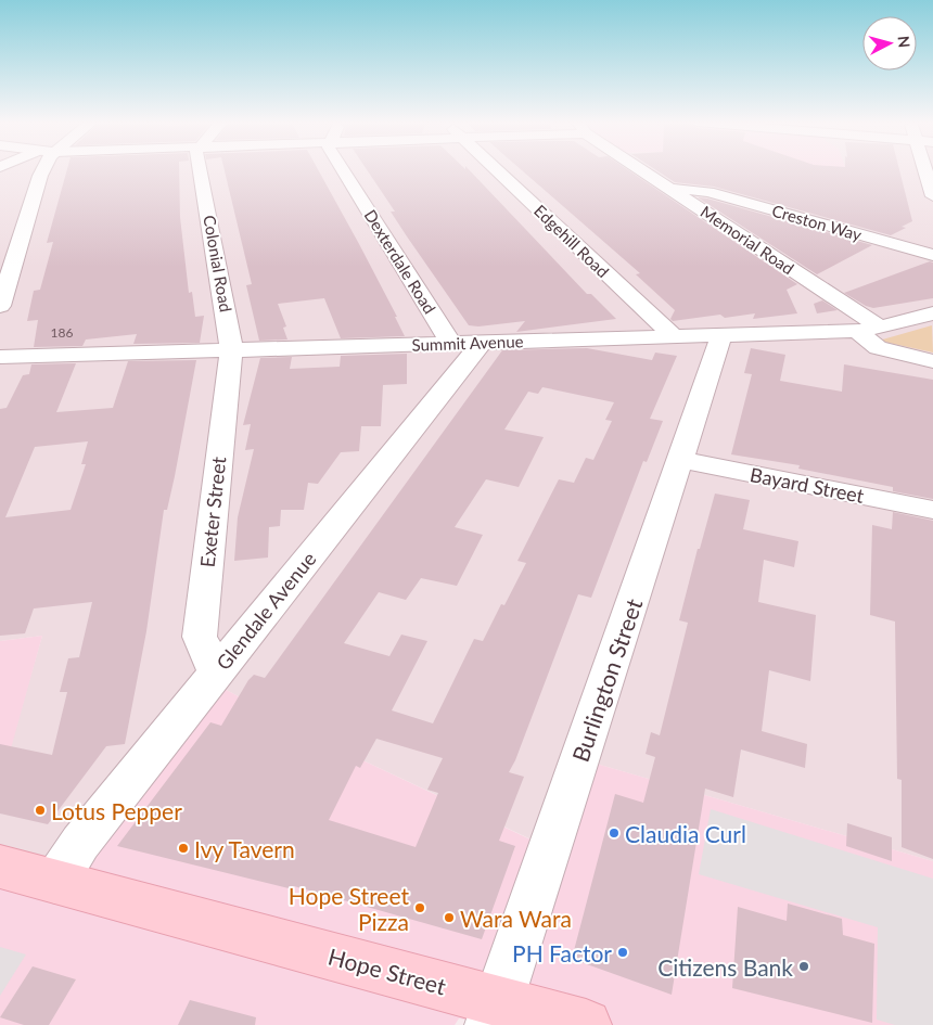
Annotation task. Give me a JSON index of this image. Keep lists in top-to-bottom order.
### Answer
{
  "streets": {
    "main road": ["Hope Street"],
    "street": [
      "Creston Way",
      "Memorial Road",
      "Edgehill Road",
      "Dexterdale Road",
      "Colonial Road",
      "Summit Avenue",
      "Bayard Street",
      "Exeter Street",
      "Glendale Avenue",
      "Burlington Street"
    ]
  },
  "crossings": [
    ["Creston Way", "Memorial Road"],
    ["Memorial Road", "Summit Avenue"],
    ["Edgehill Road", "Summit Avenue"],
    ["Dexterdale Road", "Summit Avenue"],
    ["Dexterdale Road", "Glendale Avenue"],
    ["Colonial Road", "Summit Avenue"],
    ["Colonial Road", "Exeter Street"],
    ["Summit Avenue", "Exeter Street"],
    ["Summit Avenue", "Glendale Avenue"],
    ["Summit Avenue", "Burlington Street"],
    ["Bayard Street", "Burlington Street"],
    ["Exeter Street", "Glendale Avenue"],
    ["Glendale Avenue", "Hope Street"],
    ["Burlington Street", "Hope Street"]
  ],
  "places": [
    "Lotus Pepper",
    "Claudia Curl",
    "Ivy Tavern",
    "Hope Street Pizza",
    "Wara Wara",
    "PH Factor",
    "Citizens Bank"
  ],
  "house_numbers": ["186"],
  "north": "right"
}
